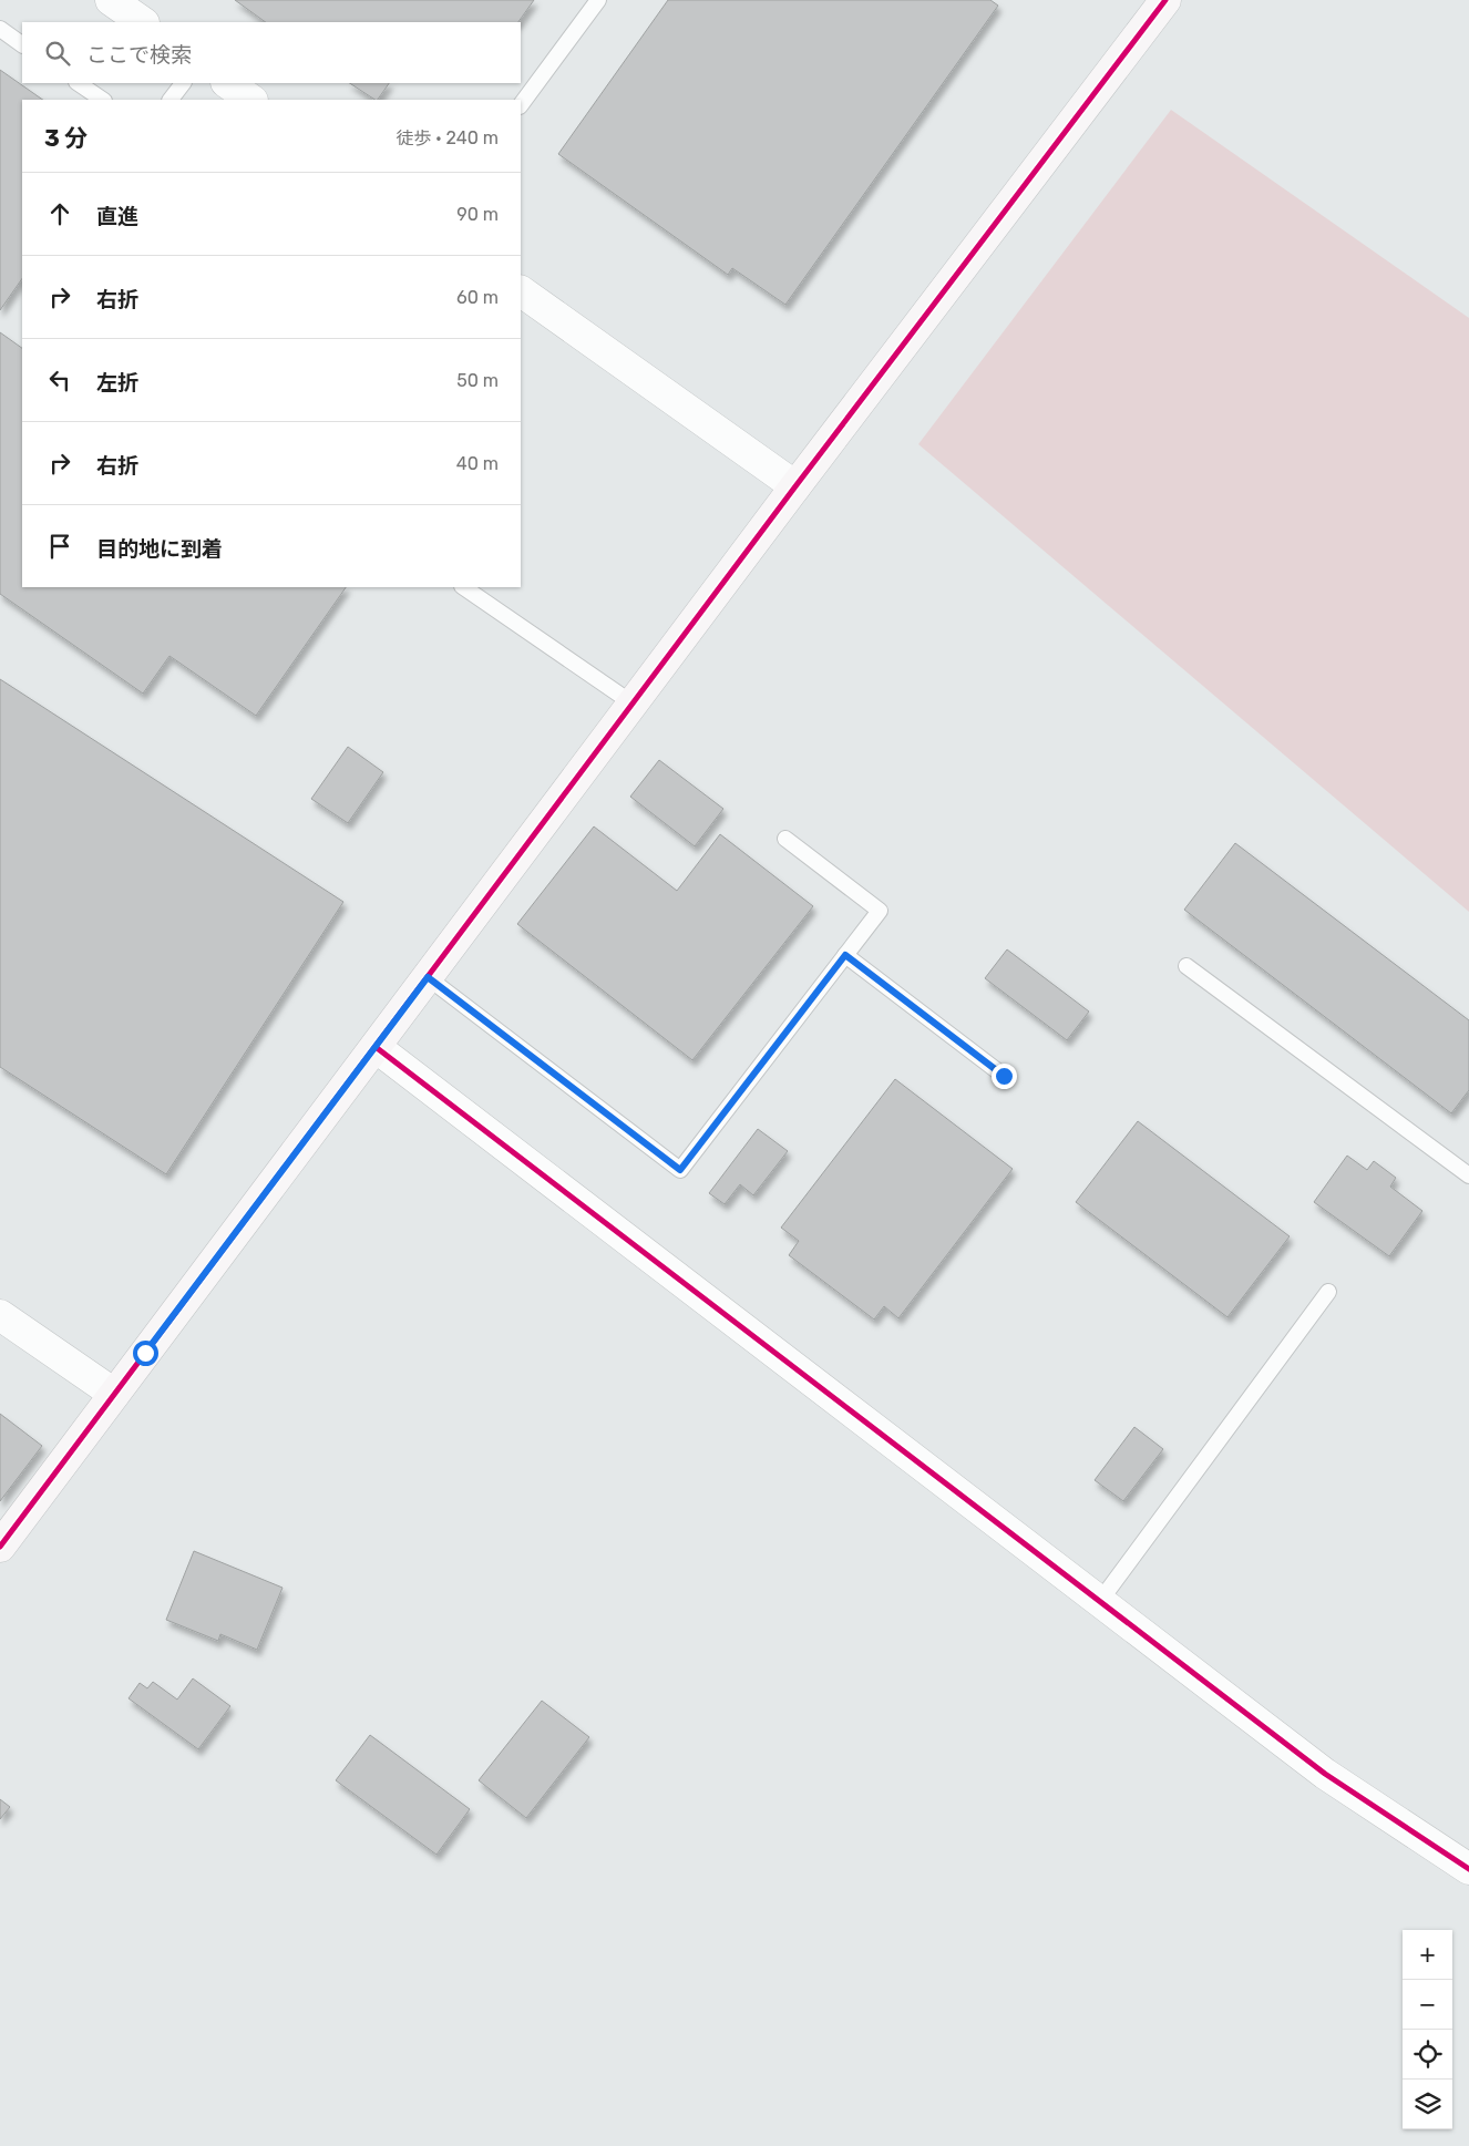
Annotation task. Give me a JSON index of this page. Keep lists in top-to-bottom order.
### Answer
{
  "page": {
    "search": "ここで検索",
    "heading": ["3 分", "徒歩 · 240 m"],
    "list": [
      ["直進", "90 m"],
      ["右折", "60 m"],
      ["左折", "50 m"],
      ["右折", "40 m"],
      "目的地に到着"
    ],
    "map_buttons": ["+", "−"]
  }
}
